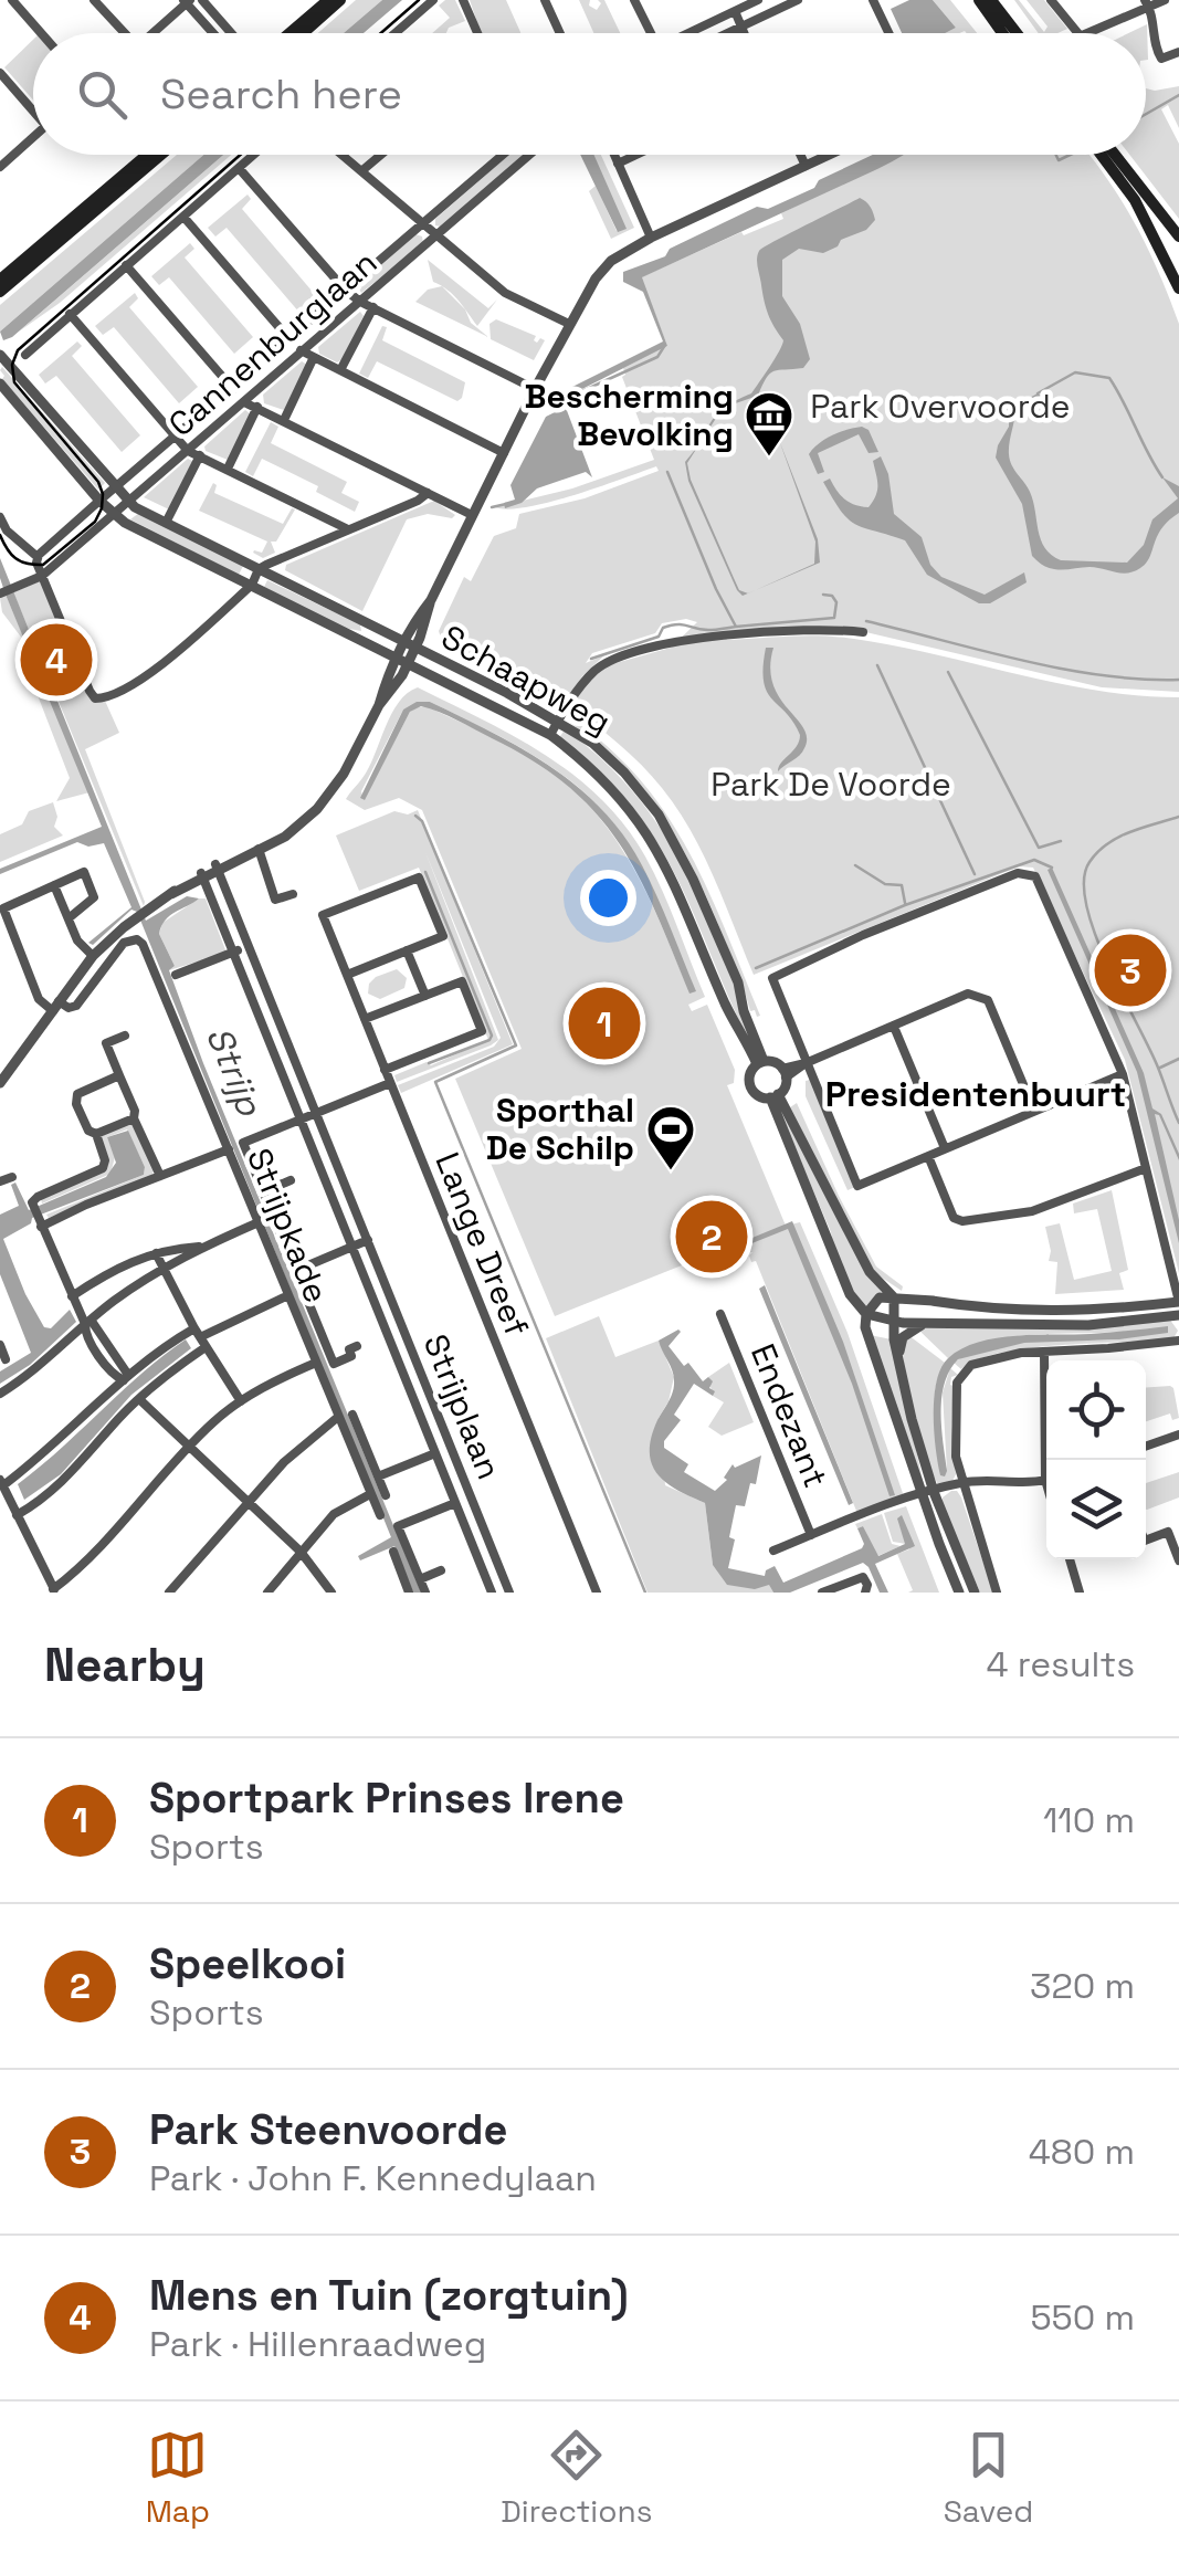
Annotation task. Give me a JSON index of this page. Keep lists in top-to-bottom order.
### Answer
{
  "streets": {
    "street": [
      "Cannenburglaan",
      "Schaapweg",
      "Strijpkade",
      "Lange Dreef",
      "Strijplaan",
      "Endezant"
    ]
  },
  "crossings": [
    ["Cannenburglaan", "Schaapweg"]
  ],
  "districts": ["Presidentenbuurt"],
  "water": ["Strijp"],
  "parks": ["Park Overvoorde", "Park De Voorde"],
  "places": {
    "museum": ["Bescherming Bevolking"],
    "sports": ["Sporthal De Schilp"]
  },
  "page": {
    "search": "Search here",
    "pins": [
      "4",
      "3",
      "1",
      "2"
    ],
    "heading": ["Nearby", "4 results"],
    "list": [
      {
        "mark": "1",
        "name": "Sportpark Prinses Irene",
        "note": "Sports",
        "value": "110 m"
      },
      {
        "mark": "2",
        "name": "Speelkooi",
        "note": "Sports",
        "value": "320 m"
      },
      {
        "mark": "3",
        "name": "Park Steenvoorde",
        "note": "Park · John F. Kennedylaan",
        "value": "480 m"
      },
      {
        "mark": "4",
        "name": "Mens en Tuin (zorgtuin)",
        "note": "Park · Hillenraadweg",
        "value": "550 m"
      }
    ],
    "nav": ["Map", "Directions", "Saved"]
  }
}
